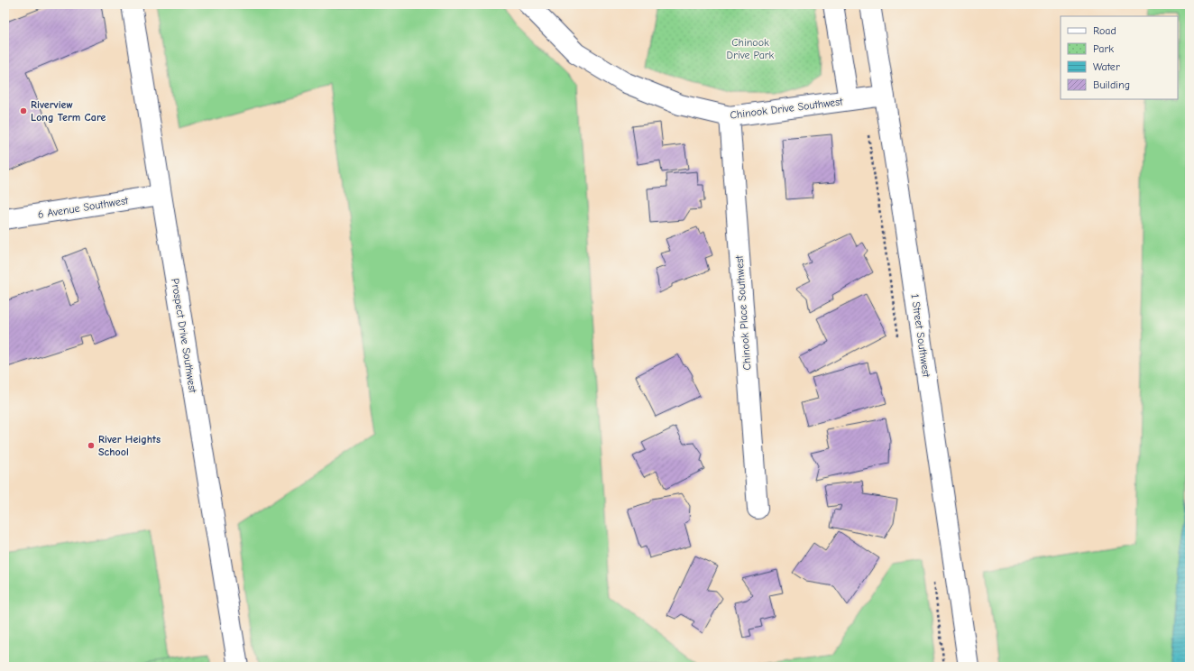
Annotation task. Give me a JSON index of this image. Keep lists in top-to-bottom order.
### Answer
{
  "streets": {
    "street": [
      "Chinook Drive Southwest",
      "6 Avenue Southwest",
      "Chinook Place Southwest",
      "Prospect Drive Southwest",
      "1 Street Southwest"
    ]
  },
  "crossings": [
    ["Chinook Drive Southwest", "Chinook Place Southwest"],
    ["Chinook Drive Southwest", "1 Street Southwest"],
    ["6 Avenue Southwest", "Prospect Drive Southwest"]
  ],
  "parks": ["Chinook Drive Park"],
  "places": ["Riverview Long Term Care", "River Heights School"],
  "legend": [
    "Road",
    "Park",
    "Water",
    "Building"
  ]
}
